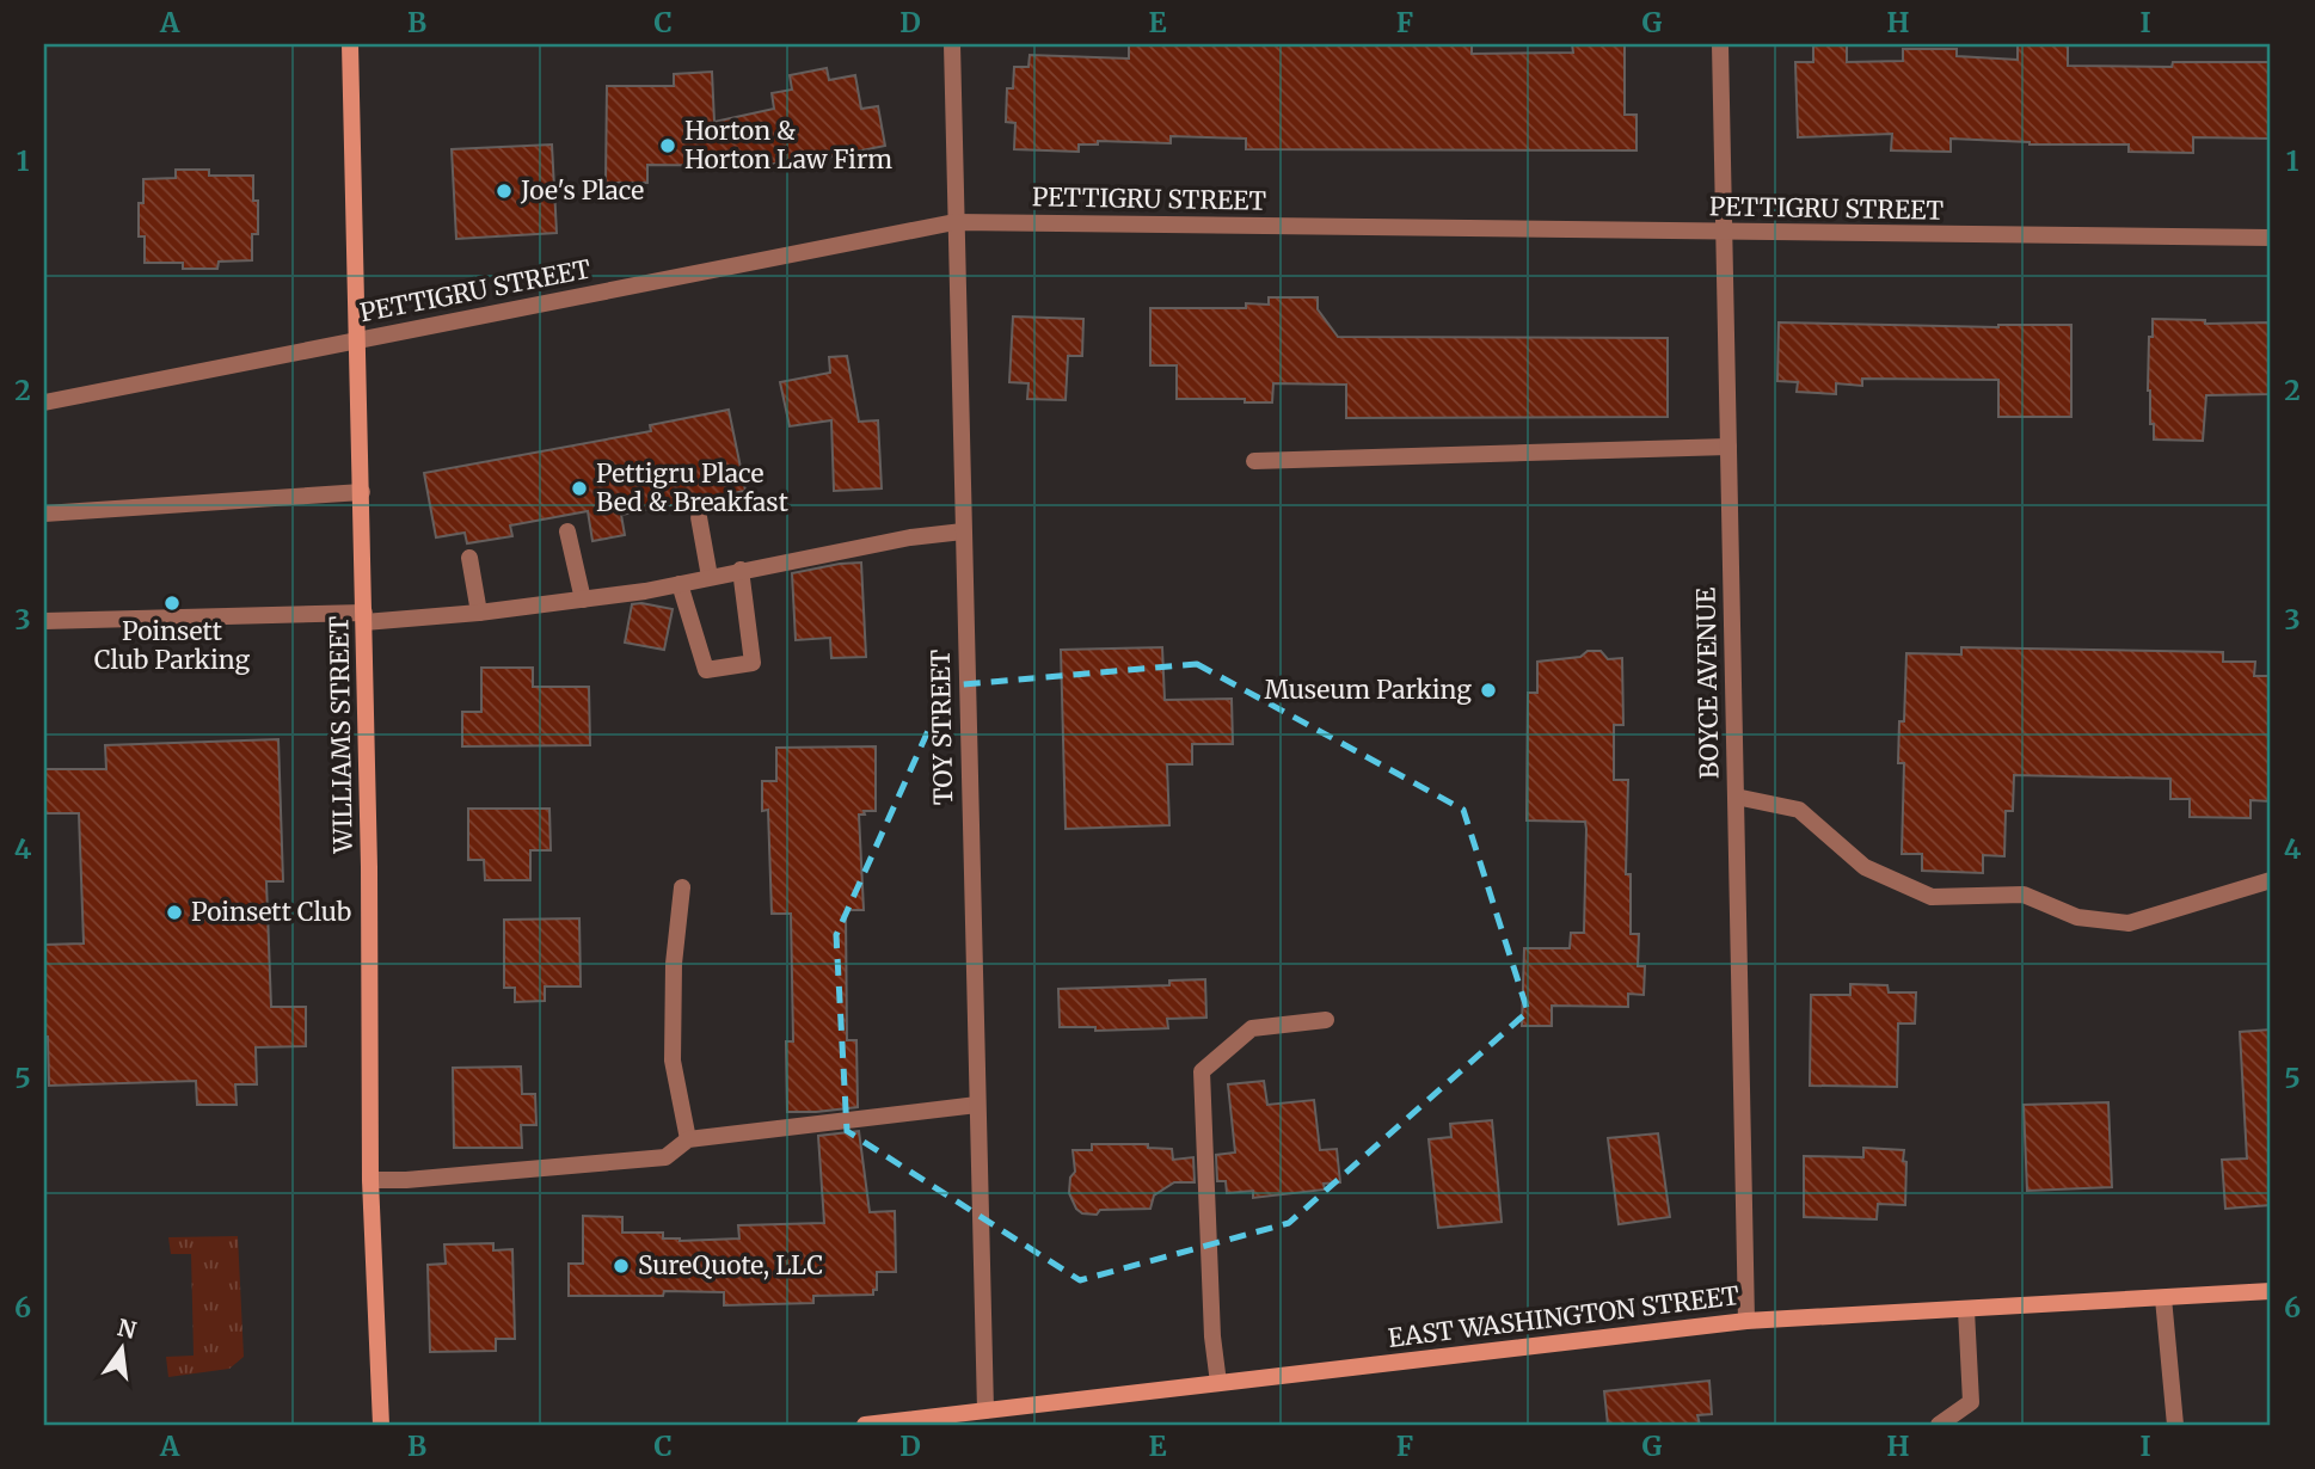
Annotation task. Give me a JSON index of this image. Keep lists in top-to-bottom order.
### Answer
{
  "streets": {
    "street": [
      "PETTIGRU STREET",
      "BOYCE AVENUE",
      "TOY STREET",
      "WILLIAMS STREET",
      "EAST WASHINGTON STREET"
    ]
  },
  "crossings": [
    ["PETTIGRU STREET", "BOYCE AVENUE"],
    ["PETTIGRU STREET", "TOY STREET"],
    ["PETTIGRU STREET", "WILLIAMS STREET"],
    ["BOYCE AVENUE", "EAST WASHINGTON STREET"],
    ["TOY STREET", "EAST WASHINGTON STREET"]
  ],
  "places": [
    "Horton & Horton Law Firm",
    "Joe's Place",
    "Pettigru Place Bed & Breakfast",
    "Poinsett Club Parking",
    "Museum Parking",
    "Poinsett Club",
    "SureQuote, LLC"
  ],
  "north": "top",
  "grid": {
    "columns": [
      "A",
      "B",
      "C",
      "D",
      "E",
      "F",
      "G",
      "H",
      "I"
    ],
    "rows": [
      "1",
      "2",
      "3",
      "4",
      "5",
      "6"
    ]
  }
}
